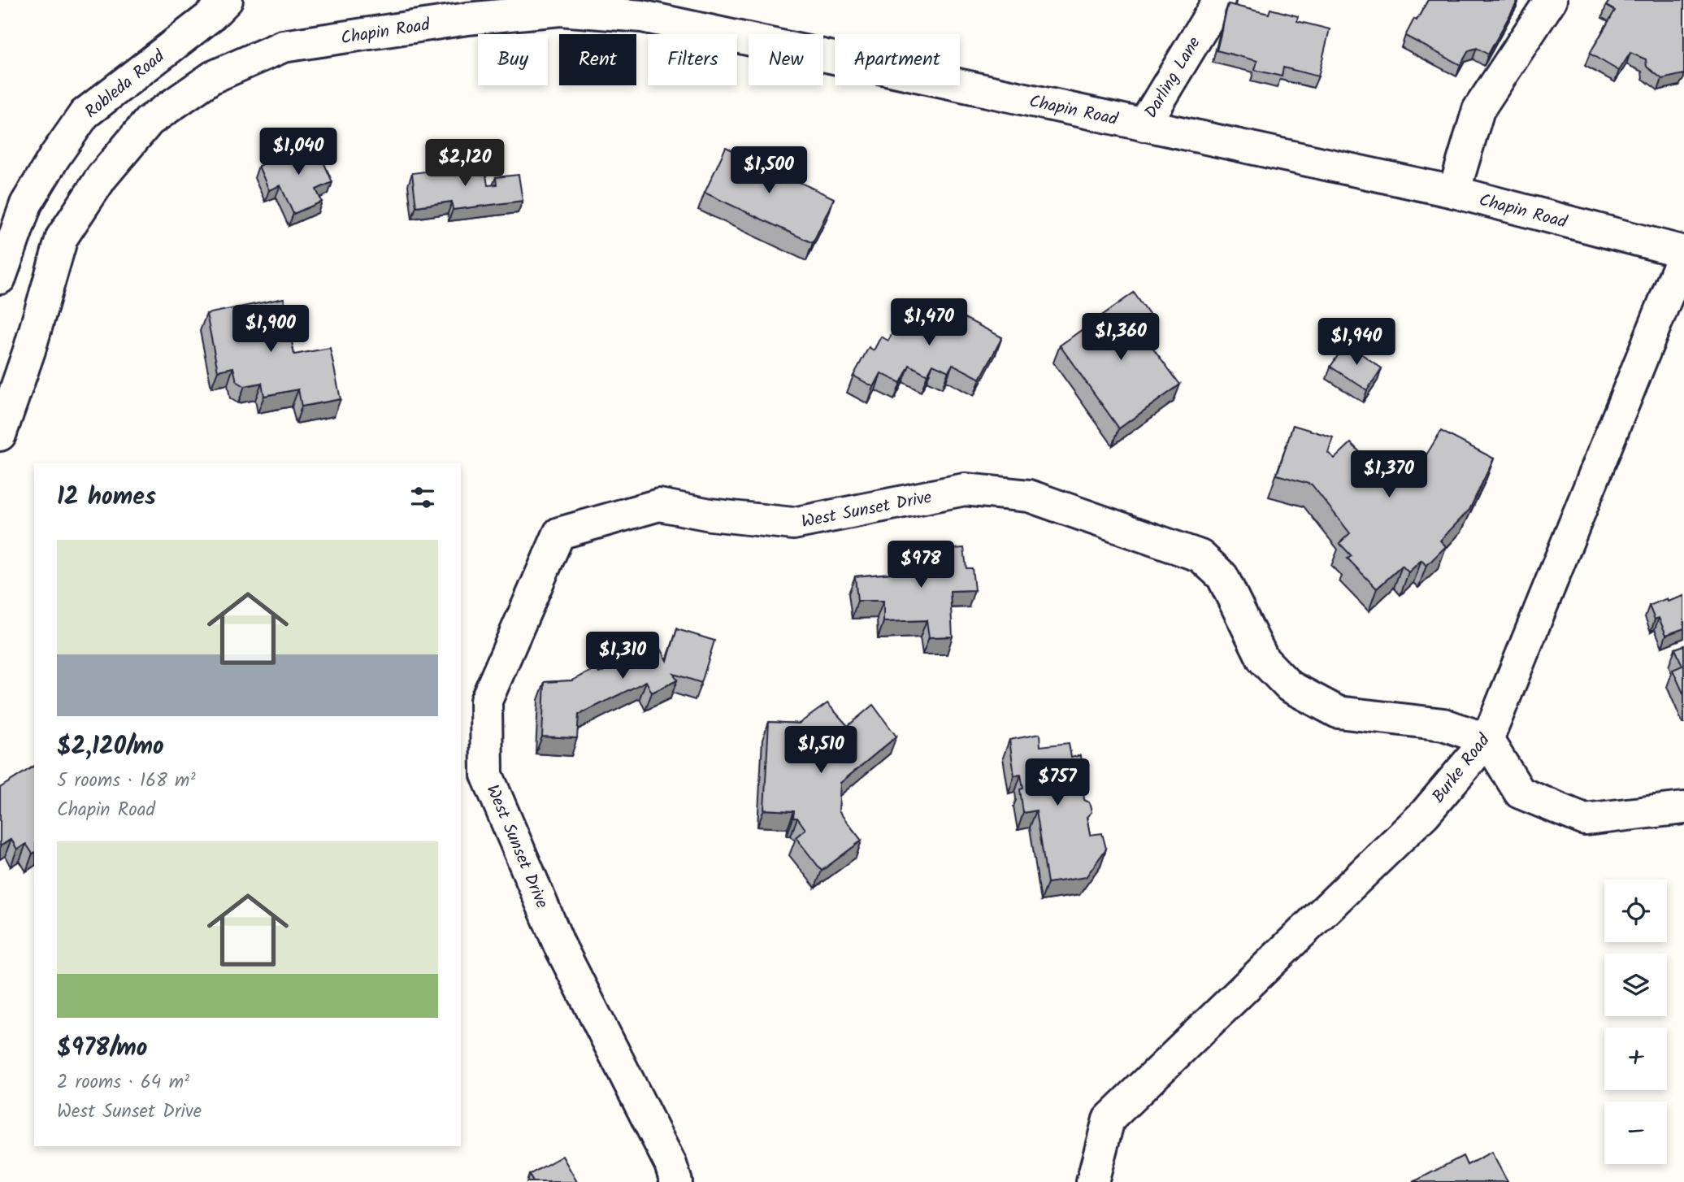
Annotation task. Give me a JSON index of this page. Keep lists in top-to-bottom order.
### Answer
{
  "streets": {
    "street": [
      "Chapin Road",
      "Darling Lane",
      "Robleda Road",
      "West Sunset Drive",
      "Burke Road"
    ]
  },
  "crossings": [
    ["Chapin Road", "Darling Lane"],
    ["Chapin Road", "Burke Road"],
    ["West Sunset Drive", "Burke Road"]
  ],
  "page": {
    "chip": [
      "Buy",
      "Rent",
      "Filters",
      "New",
      "Apartment"
    ],
    "price": [
      "$1,040",
      "$2,120",
      "$1,500",
      "$1,470",
      "$1,900",
      "$1,360",
      "$1,940",
      "$1,370",
      "$978",
      "$1,310",
      "$1,510",
      "$757"
    ],
    "heading": "12 homes",
    "list": [
      {
        "name": "$2,120/mo",
        "note": "5 rooms · 168 m² · Chapin Road"
      },
      {
        "name": "$978/mo",
        "note": "2 rooms · 64 m² · West Sunset Drive"
      }
    ],
    "map_buttons": ["+", "−"]
  }
}
